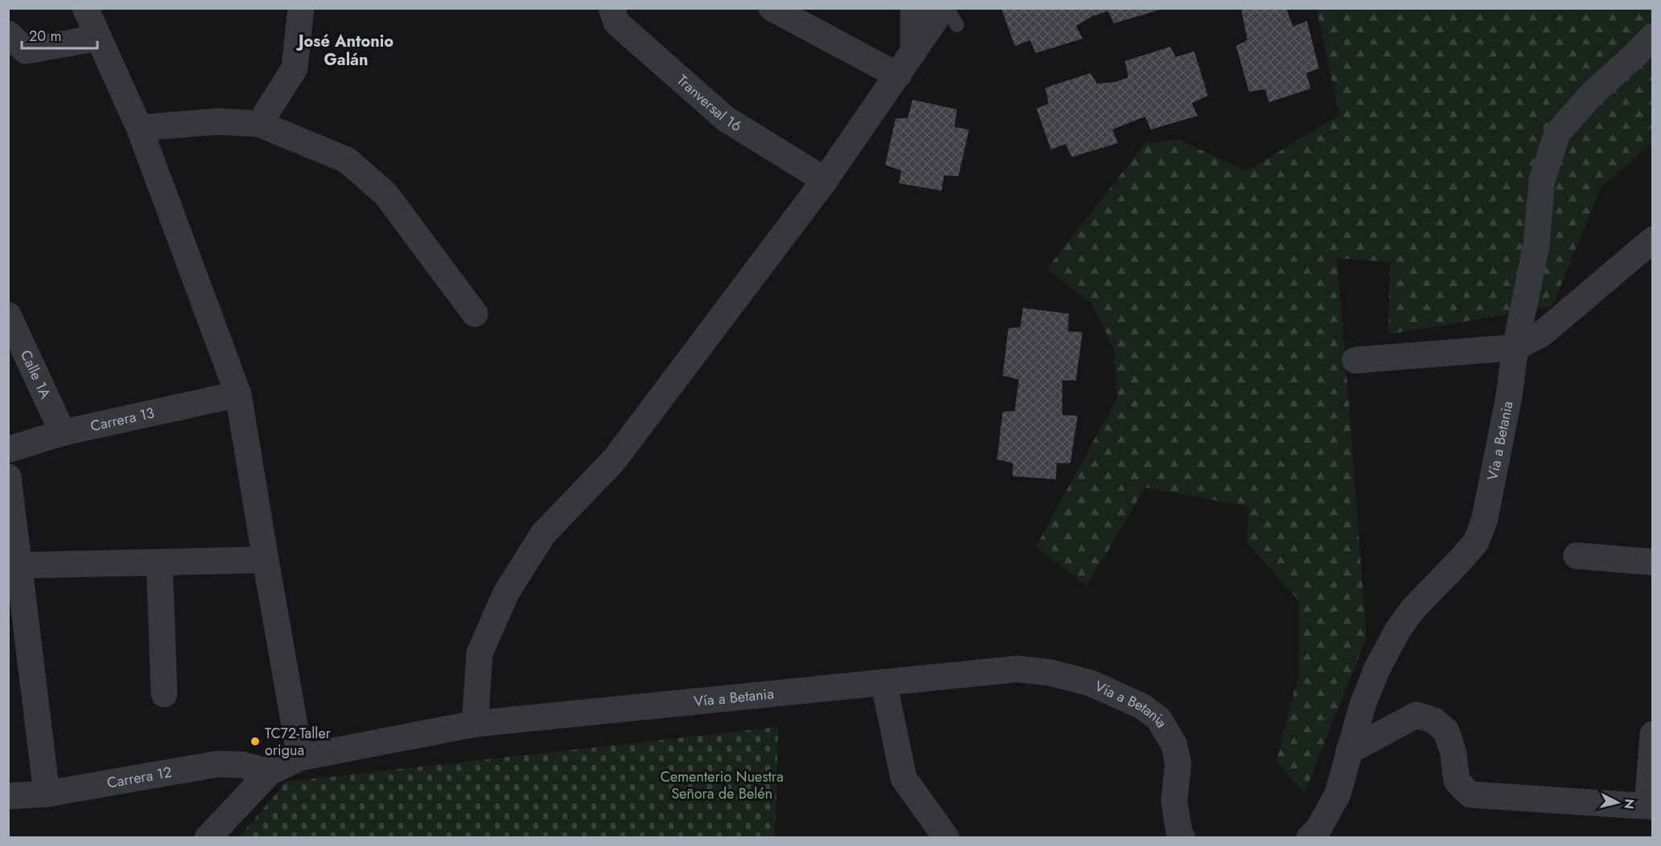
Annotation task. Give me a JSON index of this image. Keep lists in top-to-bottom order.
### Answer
{
  "streets": {
    "street": [
      "Tranversal 16",
      "Calle 1A",
      "Carrera 13",
      "Vía a Betania",
      "Carrera 12"
    ]
  },
  "crossings": [
    ["Calle 1A", "Carrera 13"],
    ["Vía a Betania", "Carrera 12"]
  ],
  "districts": ["José Antonio Galán"],
  "parks": ["Cementerio Nuestra Señora de Belén"],
  "places": ["TC72-Taller origua"],
  "scale_bar": "20 m",
  "north": "right"
}
